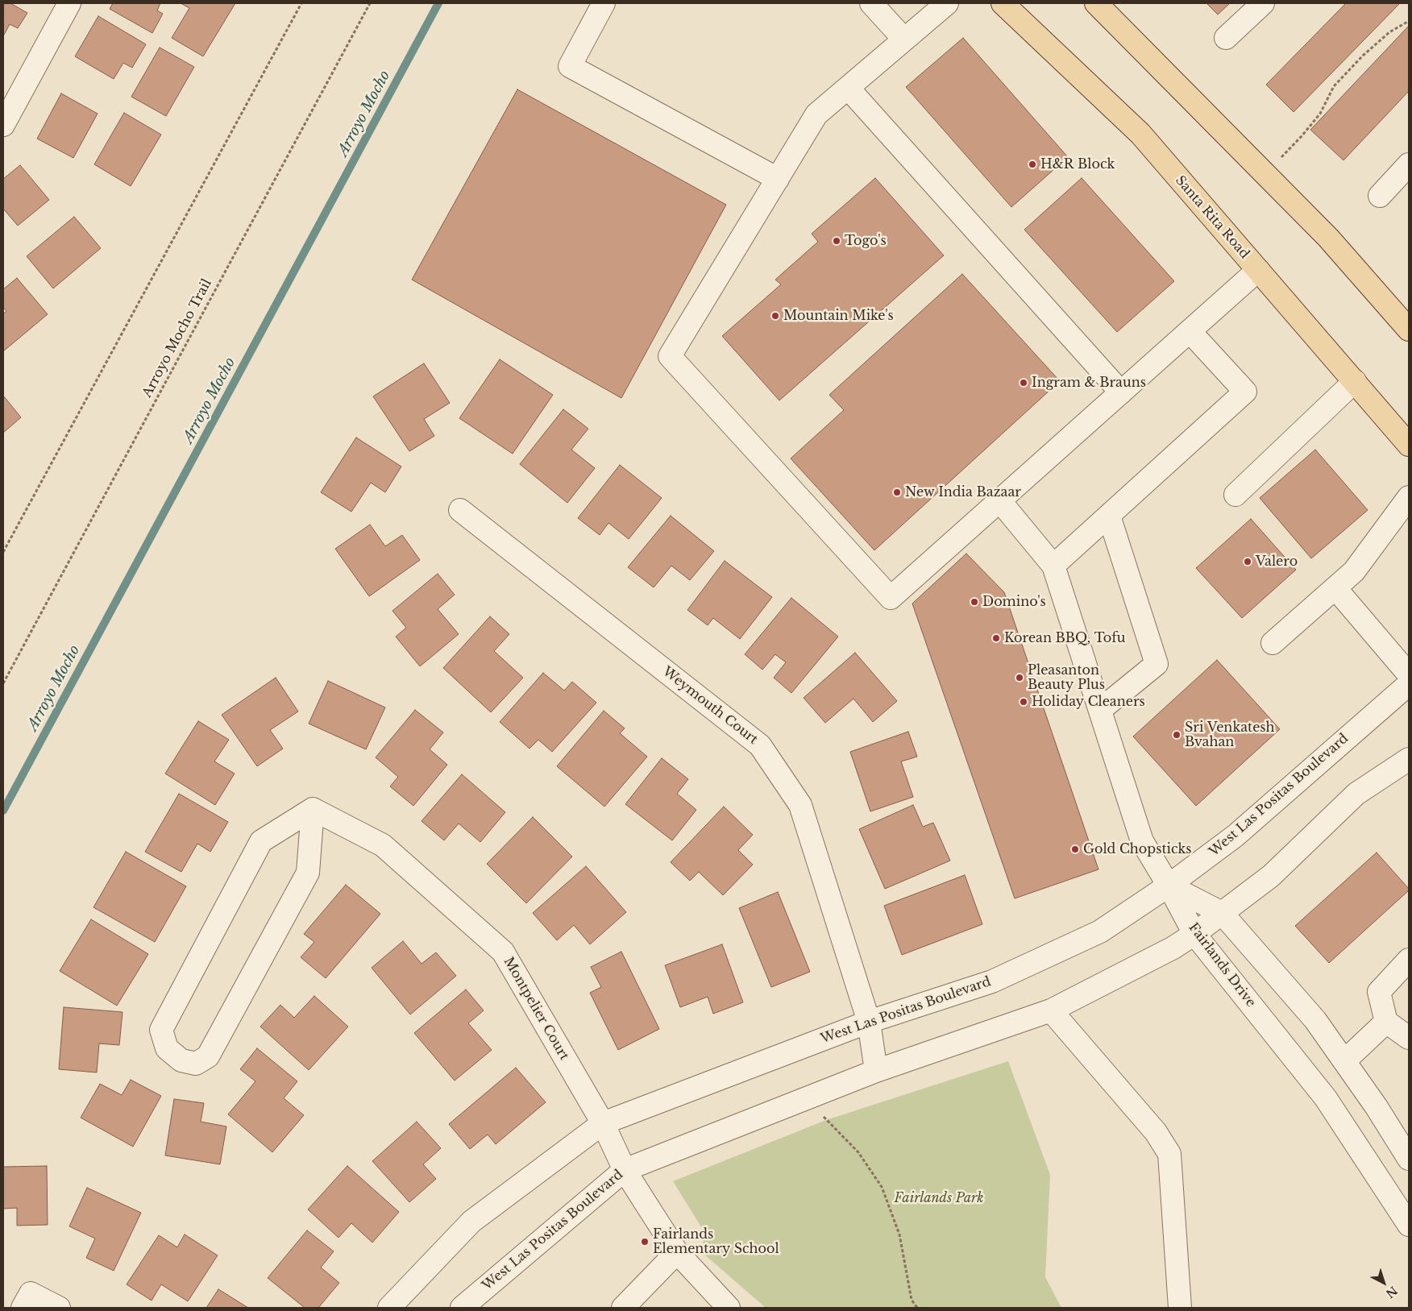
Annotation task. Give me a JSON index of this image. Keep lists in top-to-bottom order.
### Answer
{
  "streets": {
    "main road": ["Santa Rita Road"],
    "street": [
      "Weymouth Court",
      "West Las Positas Boulevard",
      "Fairlands Drive",
      "Montpelier Court"
    ],
    "path": ["Arroyo Mocho Trail"]
  },
  "crossings": [
    ["Weymouth Court", "West Las Positas Boulevard"],
    ["West Las Positas Boulevard", "Fairlands Drive"],
    ["West Las Positas Boulevard", "Montpelier Court"]
  ],
  "water": ["Arroyo Mocho"],
  "parks": ["Fairlands Park"],
  "places": [
    "H&R Block",
    "Togo's",
    "Mountain Mike's",
    "Ingram & Brauns",
    "New India Bazaar",
    "Valero",
    "Domino's",
    "Korean BBQ, Tofu",
    "Pleasanton Beauty Plus",
    "Holiday Cleaners",
    "Sri Venkatesh Bvahan",
    "Gold Chopsticks",
    "Fairlands Elementary School"
  ],
  "north": "bottom right"
}
